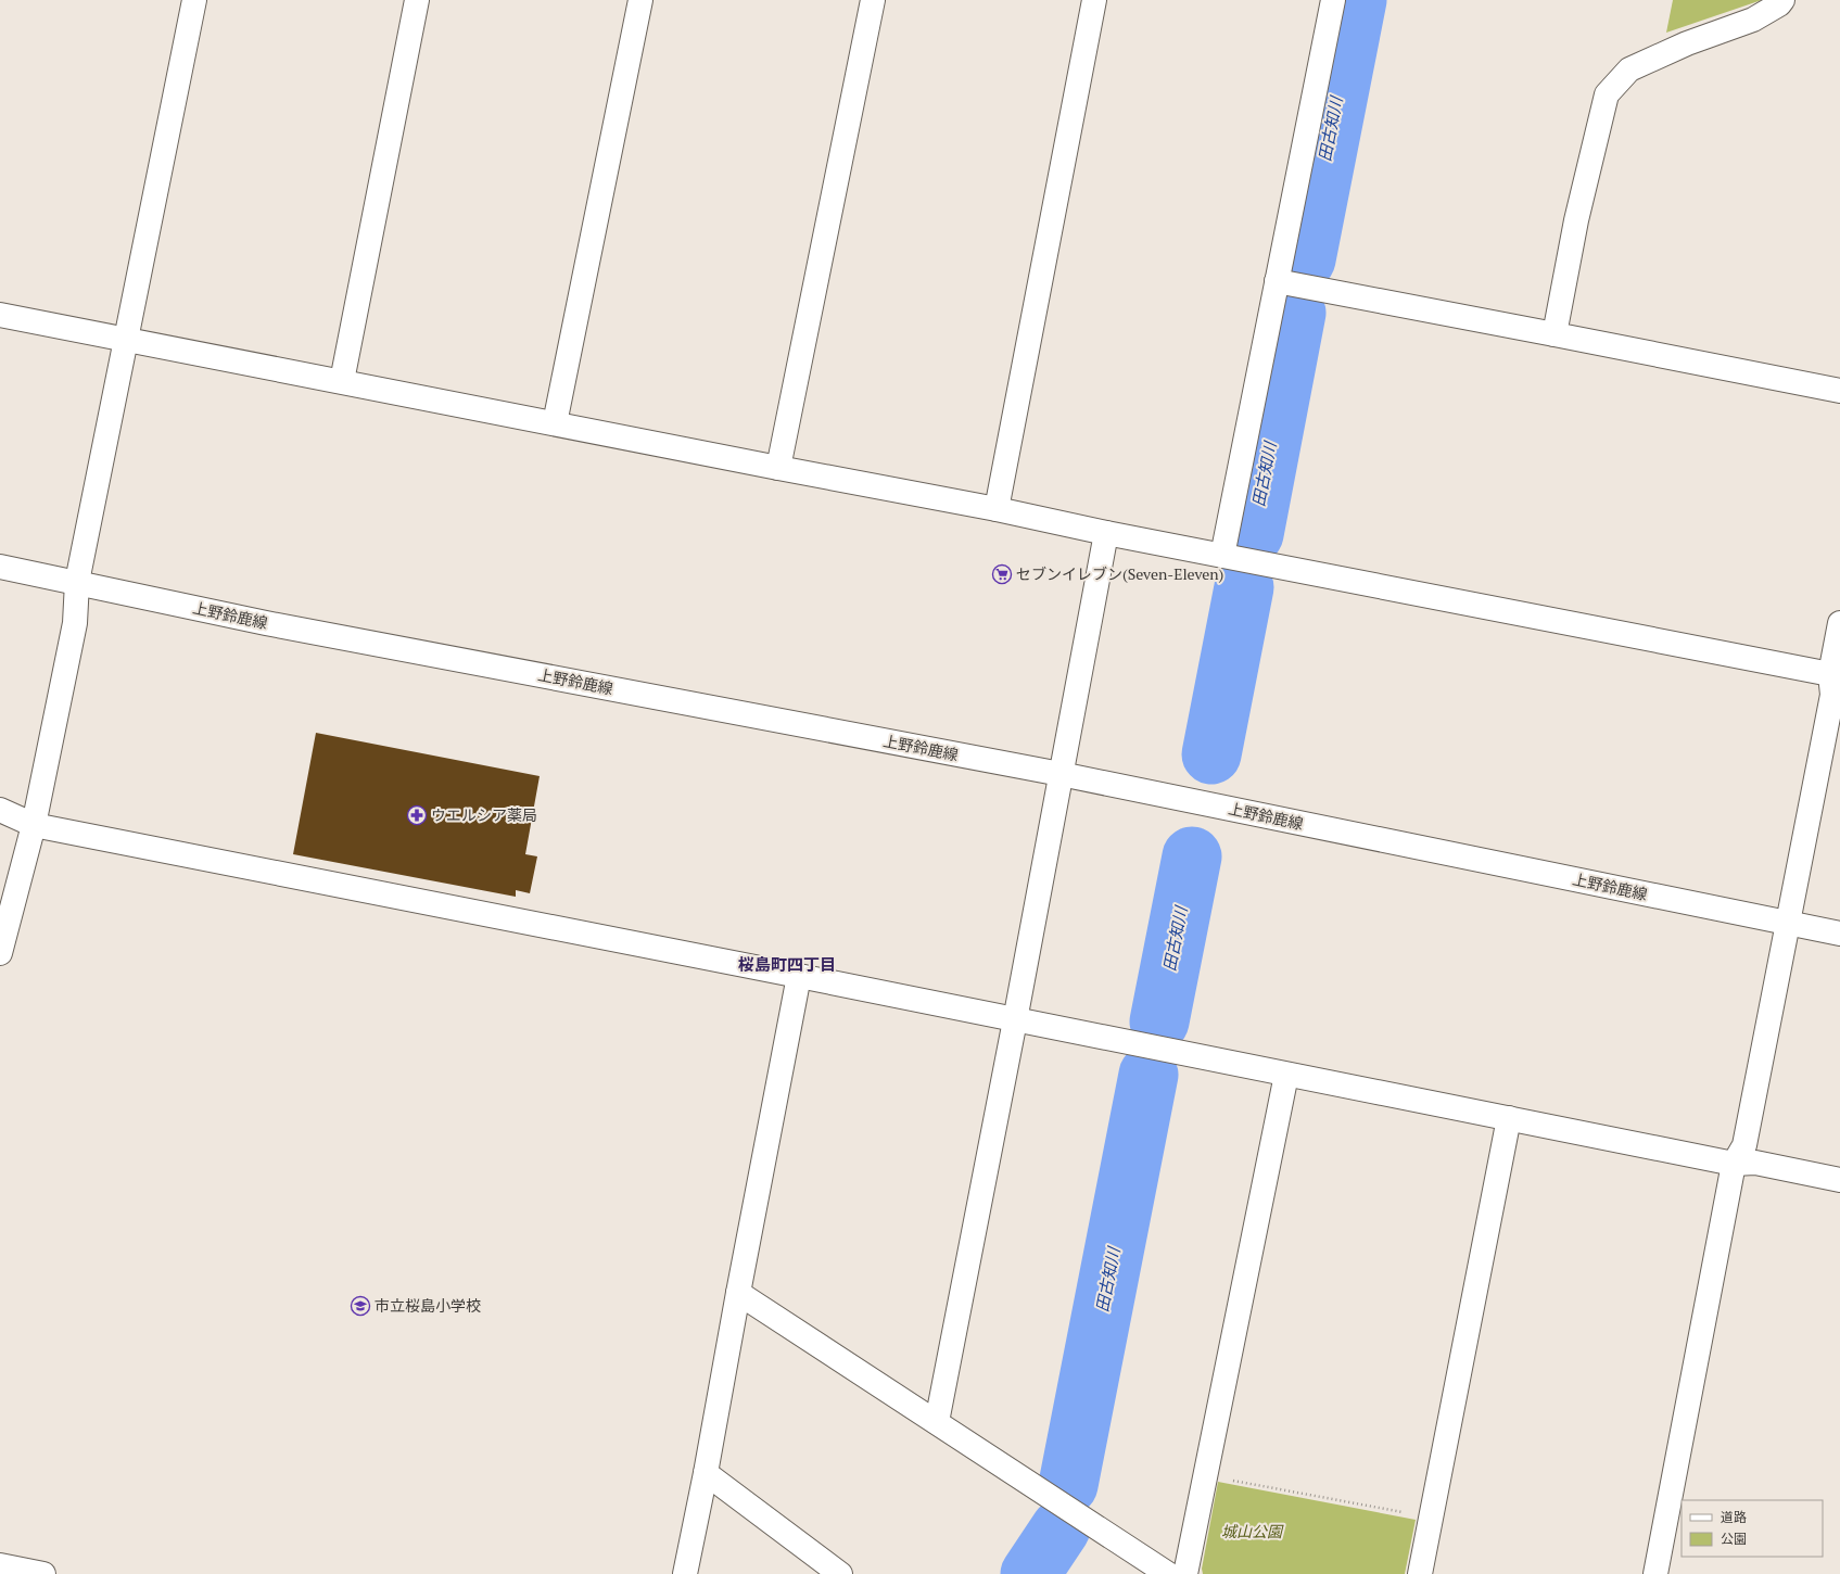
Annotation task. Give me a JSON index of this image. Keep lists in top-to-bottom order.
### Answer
{
  "streets": {
    "street": ["上野鈴鹿線"]
  },
  "districts": ["桜島町四丁目"],
  "water": ["田古知川"],
  "parks": ["城山公園"],
  "places": {
    "supermarket": ["セブンイレブン(Seven-Eleven)"],
    "pharmacy": ["ウエルシア薬局"],
    "school or university": ["市立桜島小学校"]
  },
  "legend": ["道路", "公園"]
}
